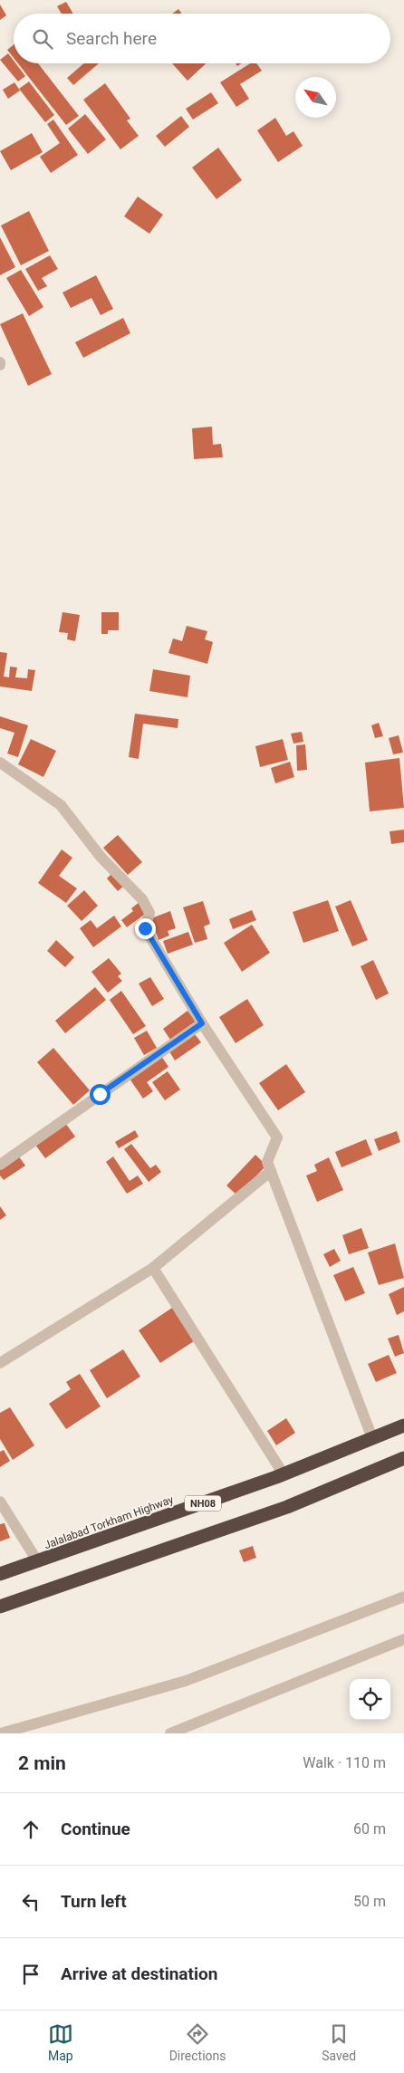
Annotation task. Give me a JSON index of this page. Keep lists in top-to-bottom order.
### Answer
{
  "streets": {
    "highway": ["NH08", "Jalalabad Torkham Highway"]
  },
  "north": "top left",
  "page": {
    "search": "Search here",
    "heading": ["2 min", "Walk · 110 m"],
    "list": [
      ["Continue", "60 m"],
      ["Turn left", "50 m"],
      "Arrive at destination"
    ],
    "nav": ["Map", "Directions", "Saved"]
  }
}
